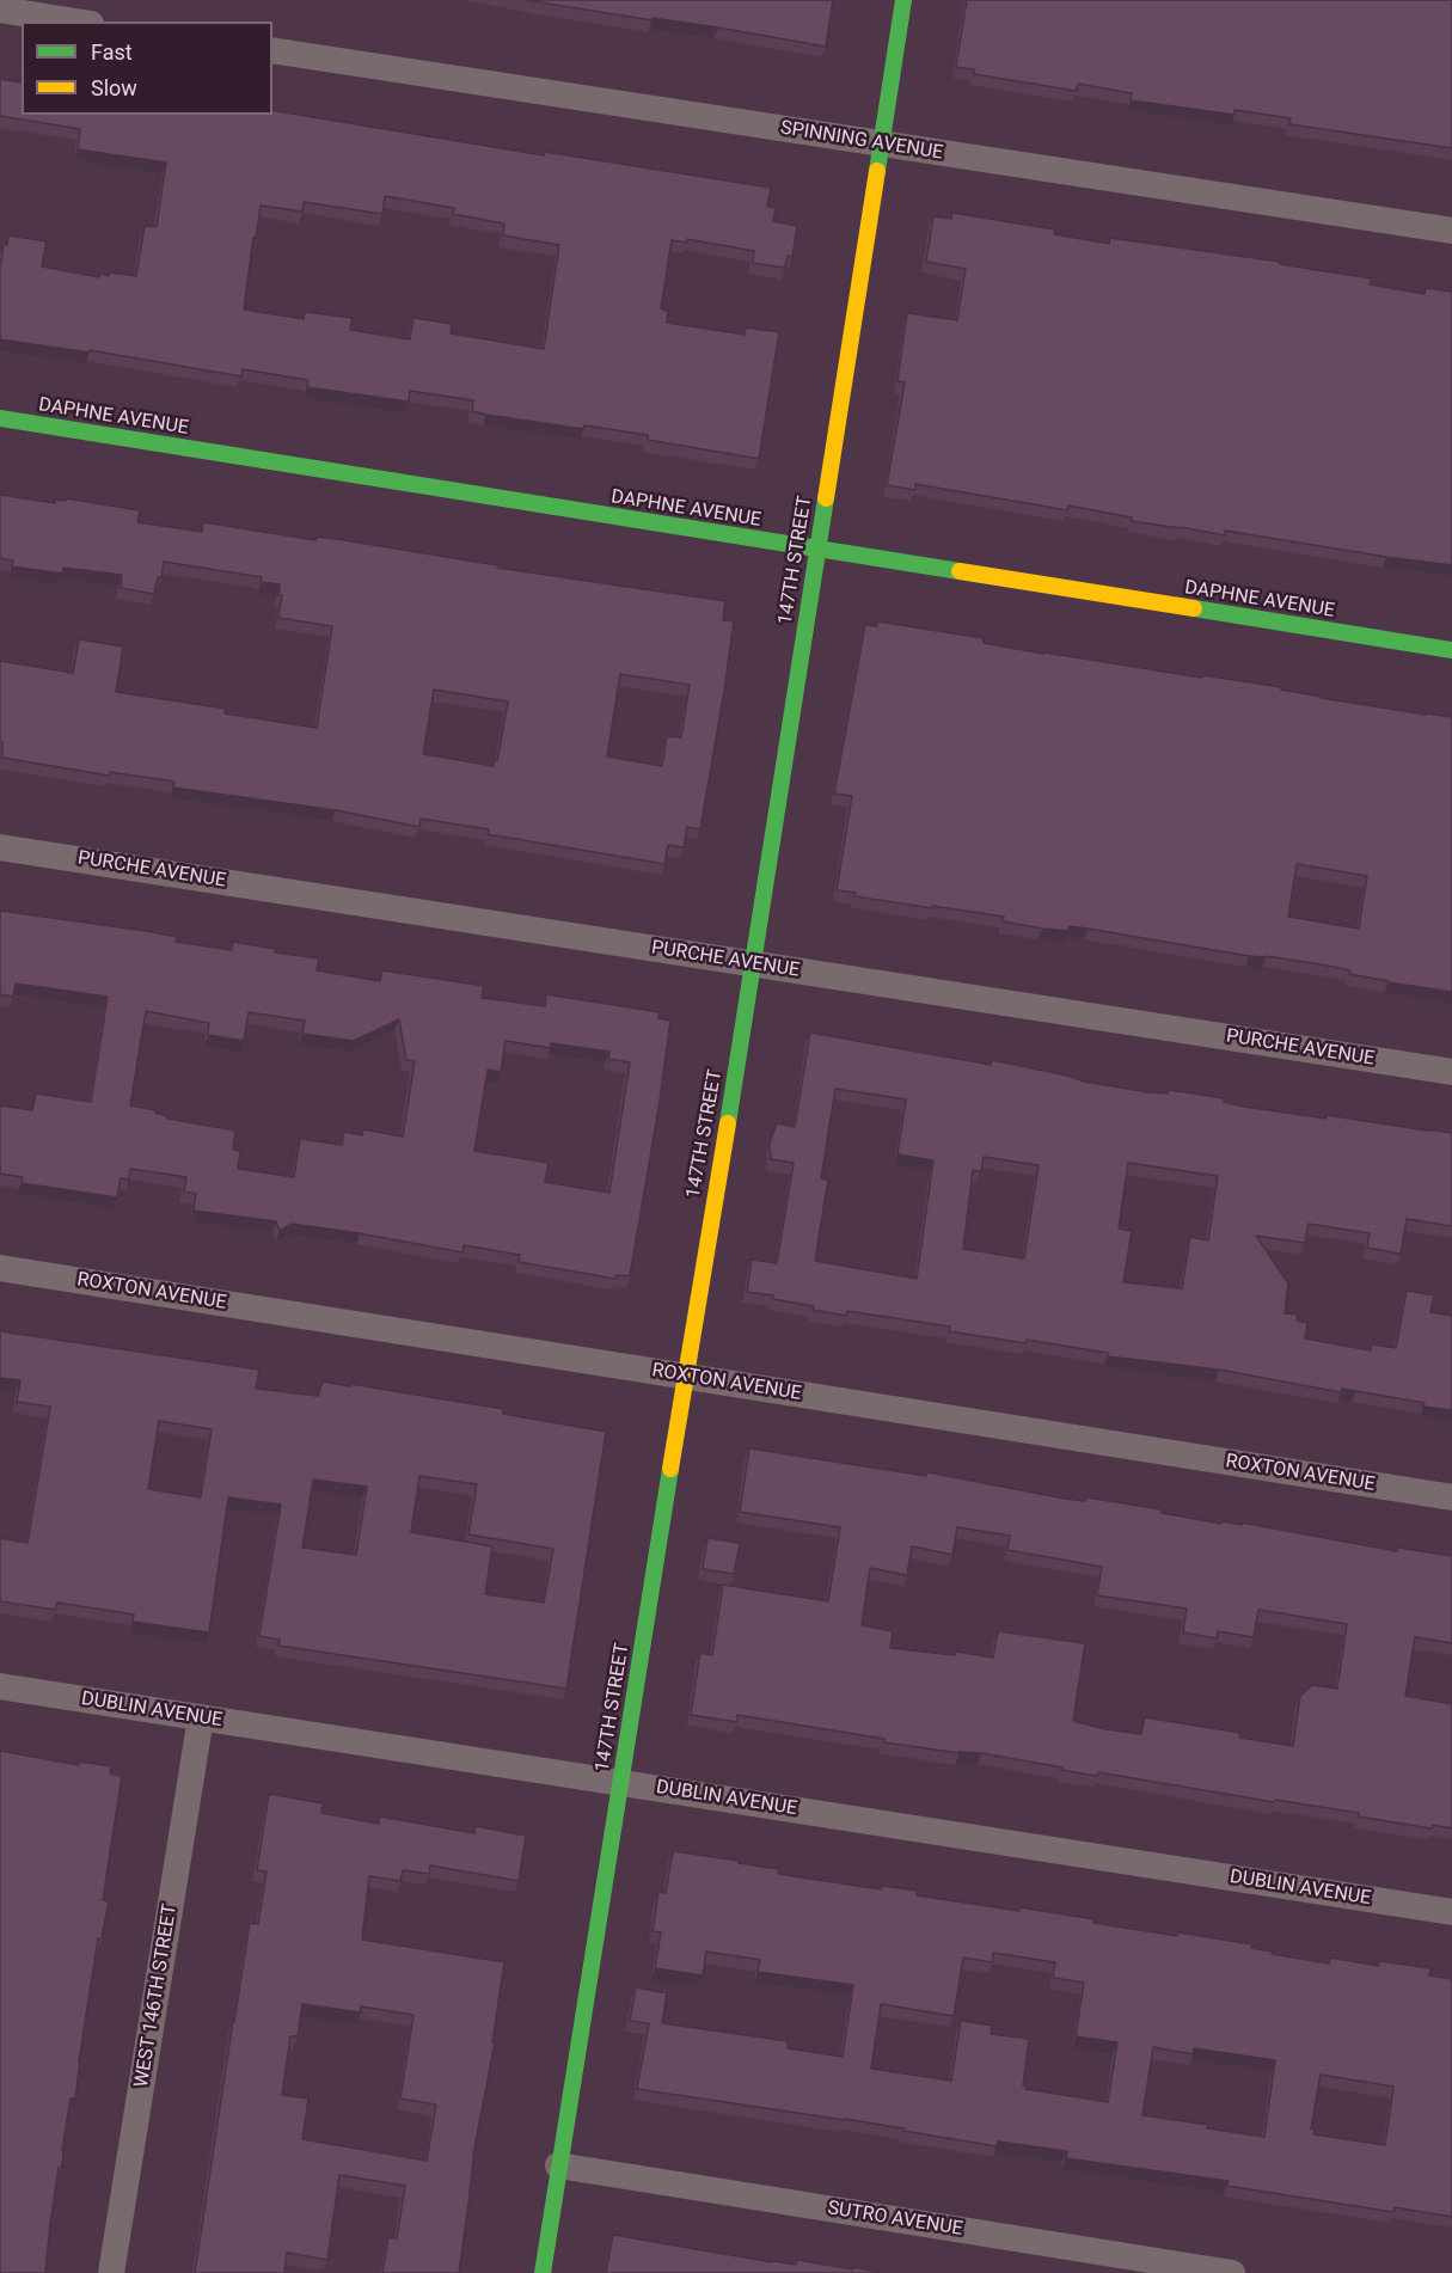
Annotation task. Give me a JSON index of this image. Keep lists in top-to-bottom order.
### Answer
{
  "streets": {
    "street": [
      "SPINNING AVENUE",
      "DAPHNE AVENUE",
      "147TH STREET",
      "PURCHE AVENUE",
      "ROXTON AVENUE",
      "DUBLIN AVENUE",
      "WEST 146TH STREET",
      "SUTRO AVENUE"
    ]
  },
  "crossings": [
    ["SPINNING AVENUE", "147TH STREET"],
    ["DAPHNE AVENUE", "147TH STREET"],
    ["147TH STREET", "PURCHE AVENUE"],
    ["147TH STREET", "ROXTON AVENUE"],
    ["147TH STREET", "DUBLIN AVENUE"],
    ["147TH STREET", "SUTRO AVENUE"],
    ["DUBLIN AVENUE", "WEST 146TH STREET"]
  ],
  "legend": ["Fast", "Slow"]
}
